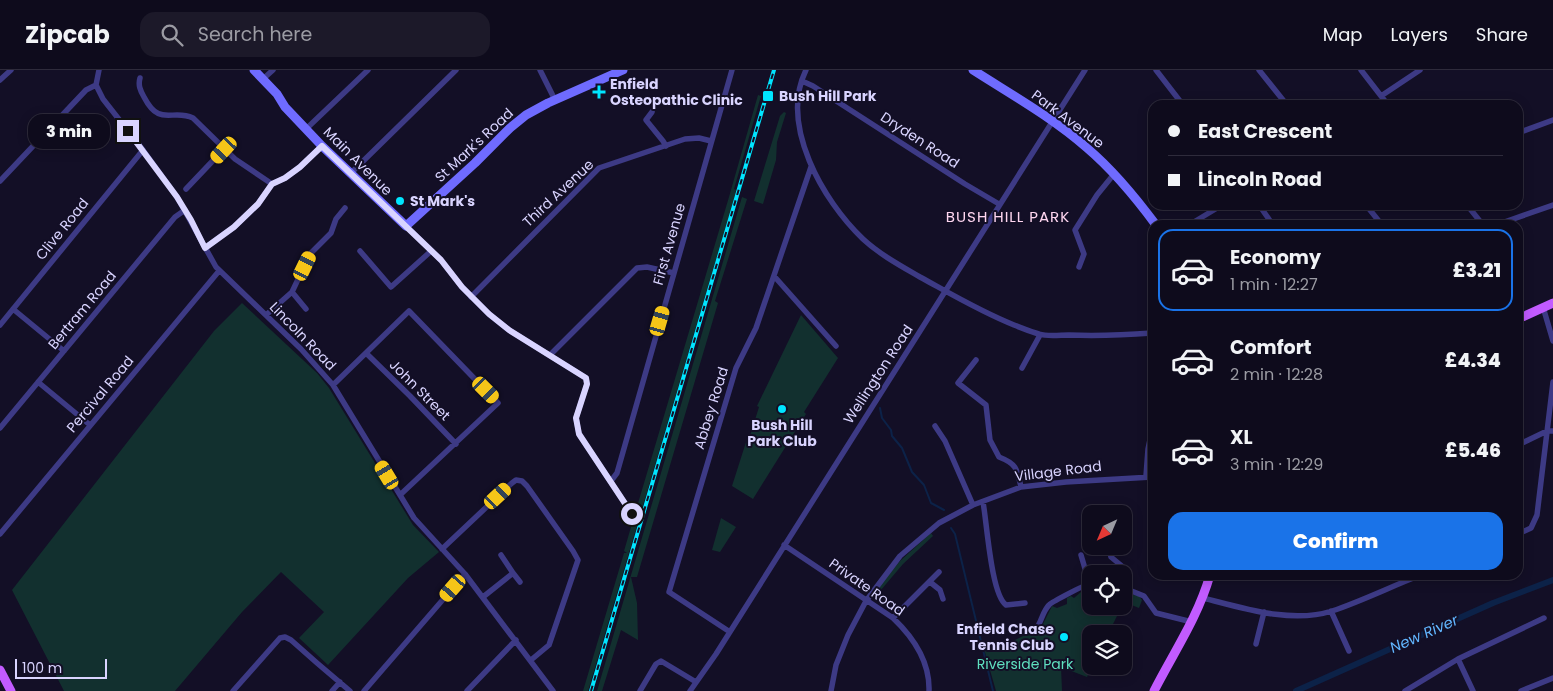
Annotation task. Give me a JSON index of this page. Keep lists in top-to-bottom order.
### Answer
{
  "streets": {
    "street": [
      "Park Avenue",
      "Dryden Road",
      "St Mark's Road",
      "Main Avenue",
      "Third Avenue",
      "Clive Road",
      "First Avenue",
      "Bertram Road",
      "Lincoln Road",
      "Wellington Road",
      "John Street",
      "Percival Road",
      "Abbey Road",
      "Village Road",
      "Private Road"
    ]
  },
  "crossings": [
    ["Park Avenue", "Wellington Road"],
    ["Dryden Road", "Wellington Road"],
    ["St Mark's Road", "Main Avenue"],
    ["Main Avenue", "Third Avenue"],
    ["Main Avenue", "First Avenue"],
    ["Third Avenue", "First Avenue"],
    ["Clive Road", "Lincoln Road"],
    ["Bertram Road", "Lincoln Road"],
    ["Lincoln Road", "Percival Road"],
    ["Wellington Road", "Abbey Road"],
    ["Wellington Road", "Private Road"],
    ["Village Road", "Private Road"]
  ],
  "districts": ["BUSH HILL PARK"],
  "water": ["New River"],
  "parks": ["Riverside Park"],
  "places": {
    "health": ["Enfield Osteopathic Clinic"],
    "transit": ["Bush Hill Park"],
    "other": ["St Mark's", "Bush Hill Park Club", "Enfield Chase Tennis Club"]
  },
  "scale_bar": "100 m",
  "north": "bottom left",
  "page": {
    "header": "Zipcab",
    "search": "Search here",
    "nav": ["Map", "Layers", "Share"],
    "banner": ["East Crescent", "Lincoln Road"],
    "bubble": "3 min",
    "list": [
      {
        "name": "Economy",
        "note": "1 min · 12:27",
        "value": "£3.21"
      },
      {
        "name": "Comfort",
        "note": "2 min · 12:28",
        "value": "£4.34"
      },
      {
        "name": "XL",
        "note": "3 min · 12:29",
        "value": "£5.46"
      }
    ],
    "buttons": "Confirm",
    "scale": "100 m"
  }
}
